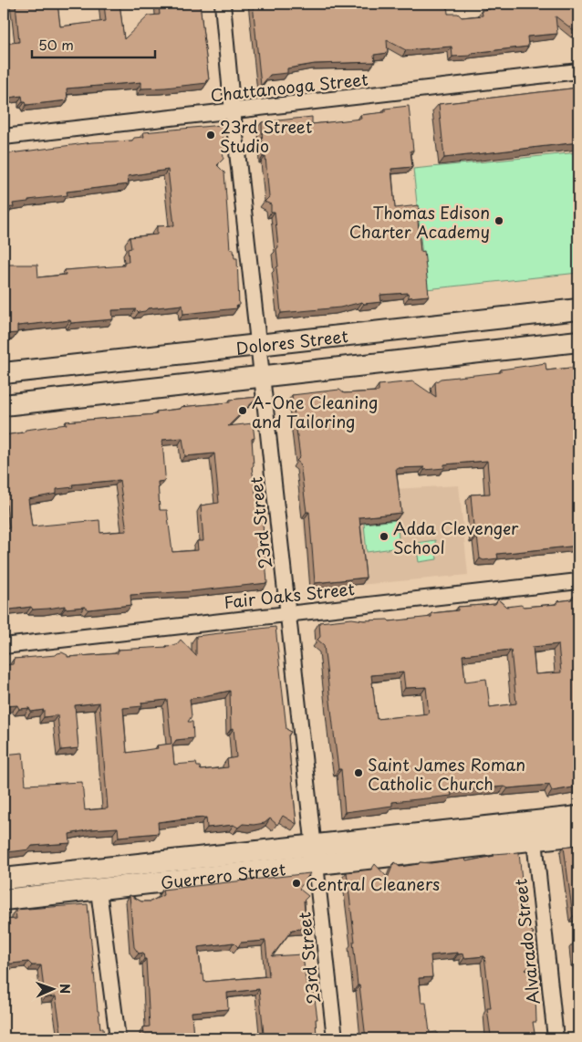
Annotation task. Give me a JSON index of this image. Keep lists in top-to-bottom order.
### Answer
{
  "streets": {
    "main road": ["Dolores Street", "Guerrero Street"],
    "street": [
      "Chattanooga Street",
      "23rd Street",
      "Fair Oaks Street",
      "Alvarado Street"
    ]
  },
  "crossings": [
    ["Chattanooga Street", "23rd Street"],
    ["Dolores Street", "23rd Street"],
    ["23rd Street", "Fair Oaks Street"],
    ["23rd Street", "Guerrero Street"],
    ["Guerrero Street", "Alvarado Street"]
  ],
  "places": [
    "23rd Street Studio",
    "Thomas Edison Charter Academy",
    "A-One Cleaning and Tailoring",
    "Adda Clevenger School",
    "Saint James Roman Catholic Church",
    "Central Cleaners"
  ],
  "scale_bar": "50 m",
  "north": "right"
}
